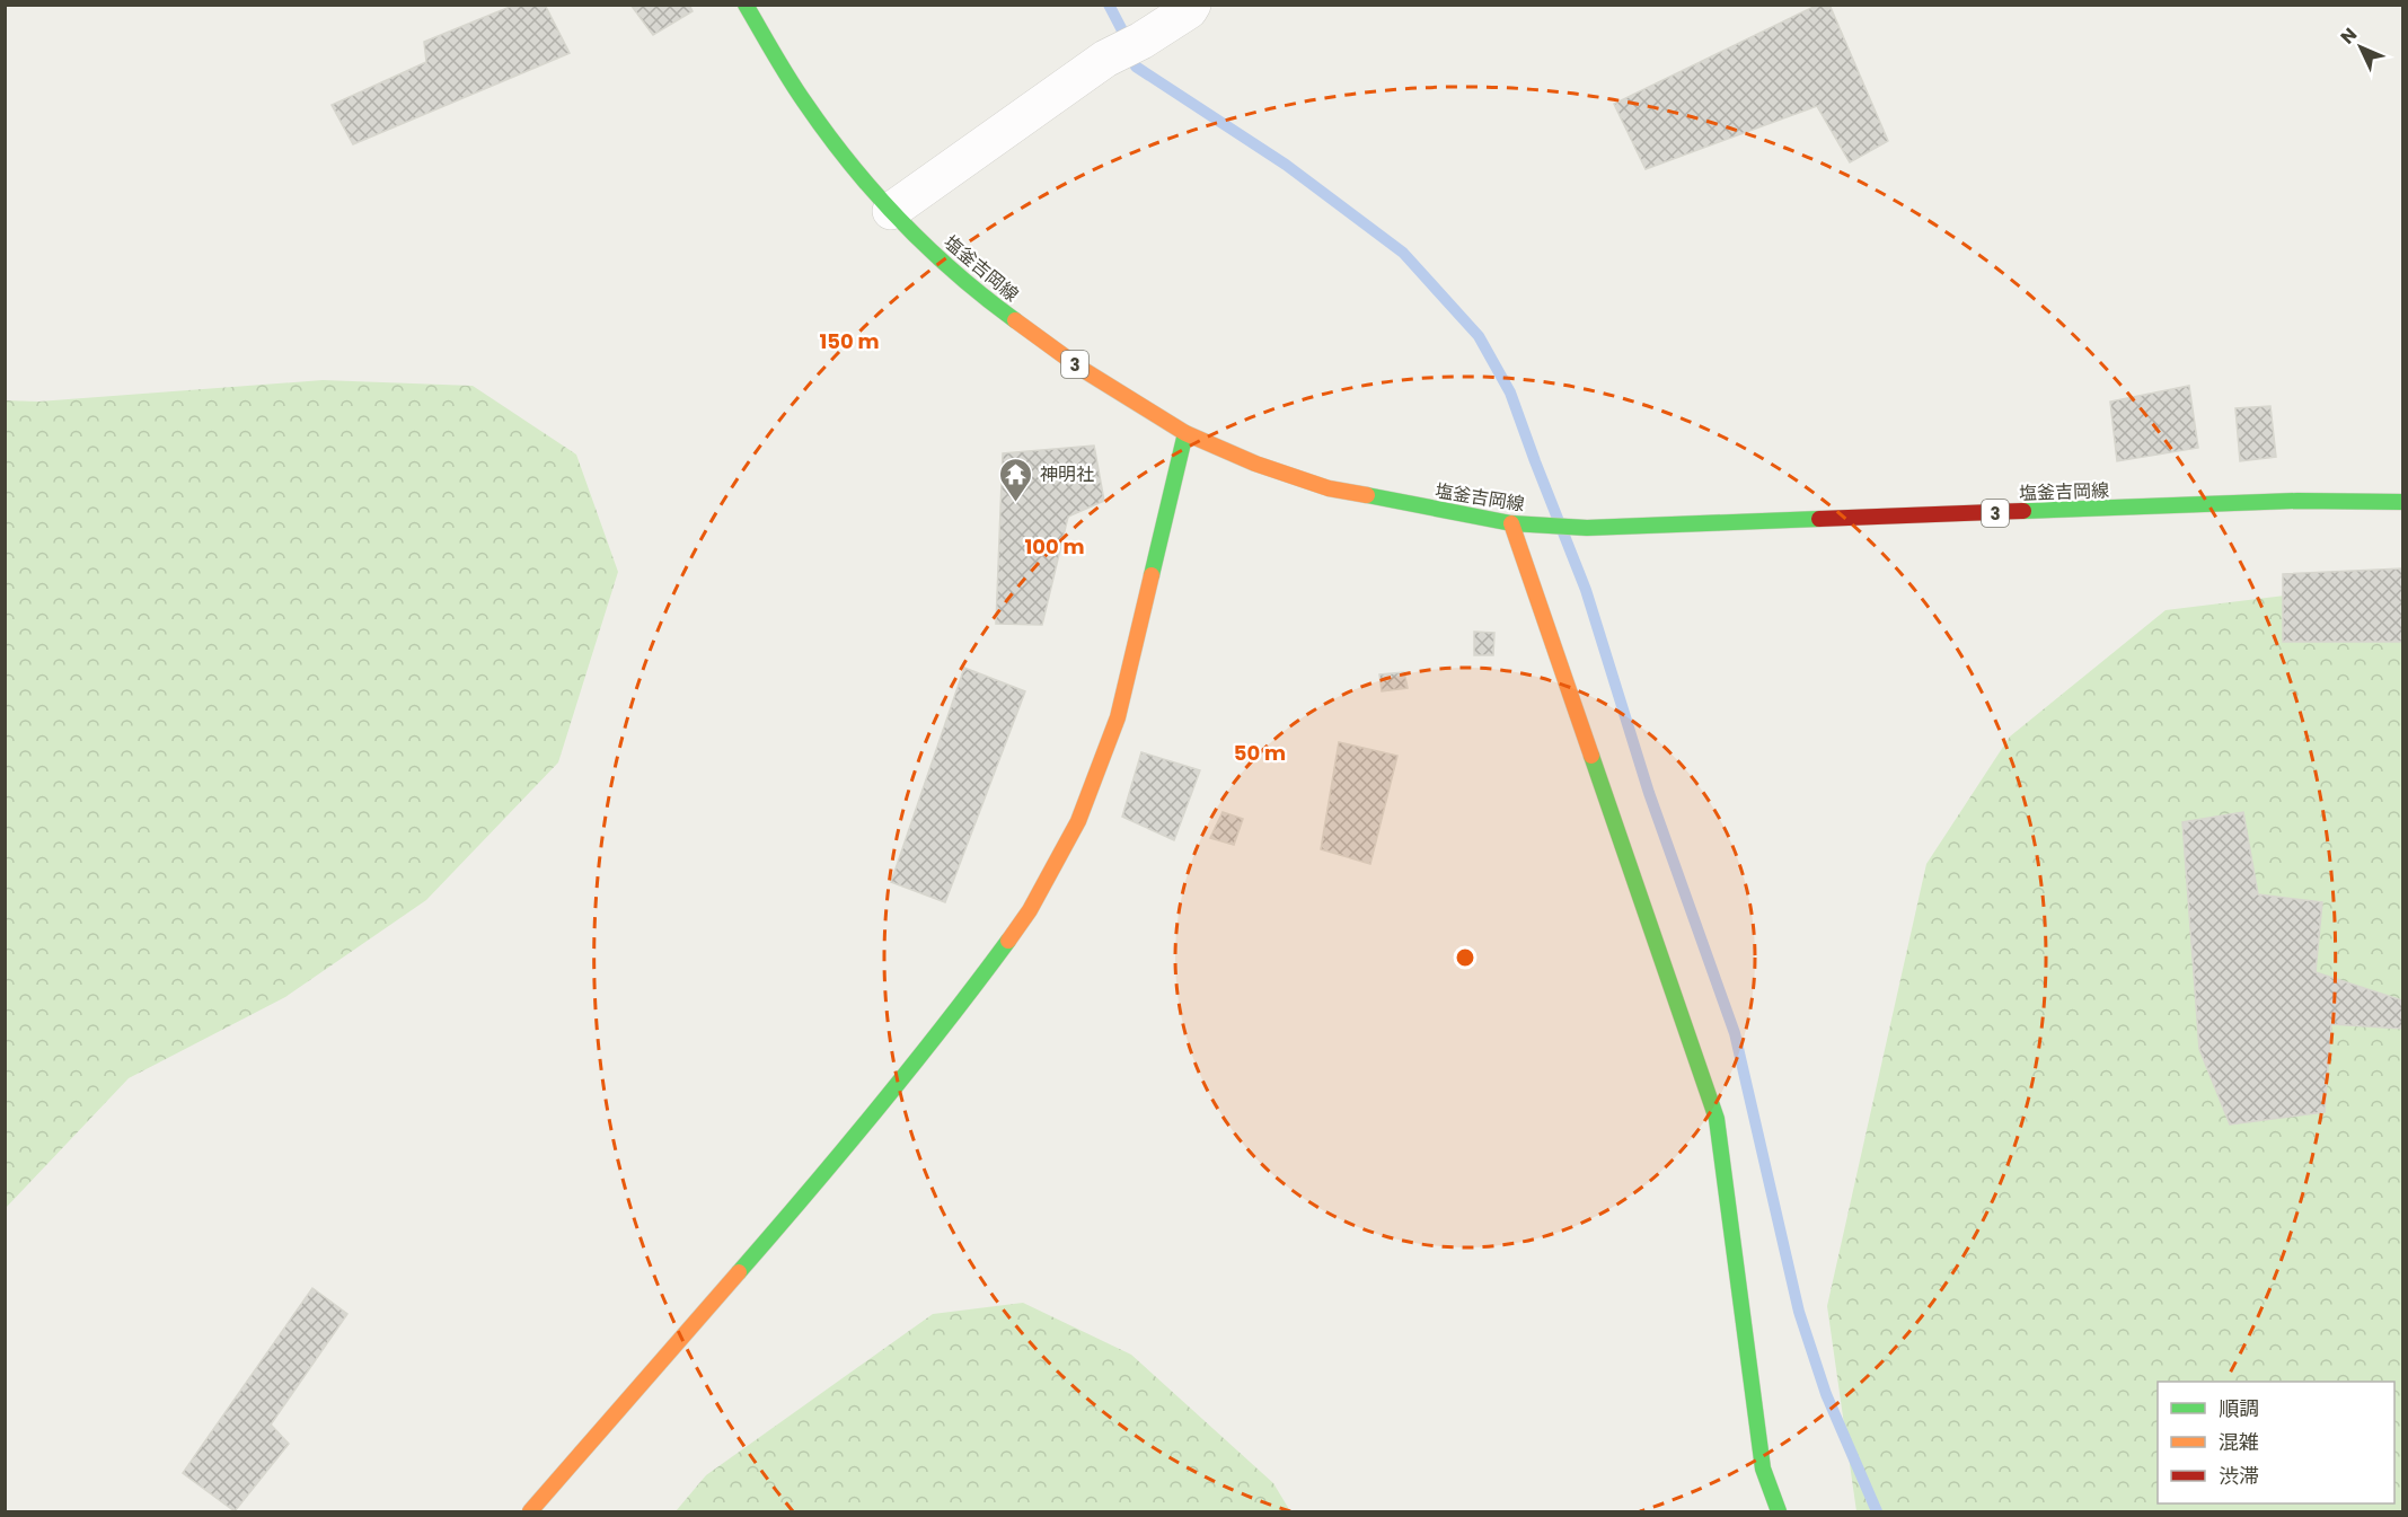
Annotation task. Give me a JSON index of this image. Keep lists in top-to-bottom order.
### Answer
{
  "streets": {
    "street": ["塩釜吉岡線", "3"]
  },
  "places": {
    "temple": ["神明社"]
  },
  "legend": ["順調", "混雑", "渋滞"],
  "north": "top left",
  "rings": ["150 m", "100 m", "50 m"]
}
